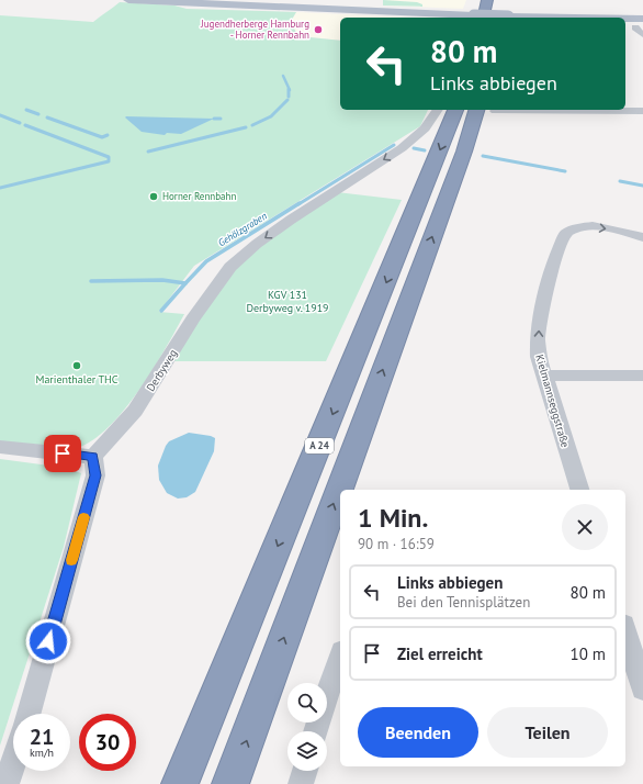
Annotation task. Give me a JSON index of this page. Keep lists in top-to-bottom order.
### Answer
{
  "streets": {
    "highway": ["A 24"],
    "street": ["Derbyweg", "Kielmannseggstraße"]
  },
  "one_way": ["Derbyweg"],
  "water": ["Gehölzgraben"],
  "parks": ["KGV 131 Derbyweg v. 1919"],
  "places": ["Jugendherberge Hamburg - Horner Rennbahn", "Horner Rennbahn", "Marienthaler THC"],
  "page": {
    "turn": ["80 m", "Links abbiegen"],
    "heading": ["1 Min.", "90 m · 16:59"],
    "list": [
      {
        "name": "Links abbiegen",
        "note": "Bei den Tennisplätzen",
        "value": "80 m"
      },
      {
        "name": "Ziel erreicht",
        "value": "10 m"
      }
    ],
    "buttons": ["Beenden", "Teilen"],
    "speed": "21 km/h",
    "limit": "30"
  }
}
